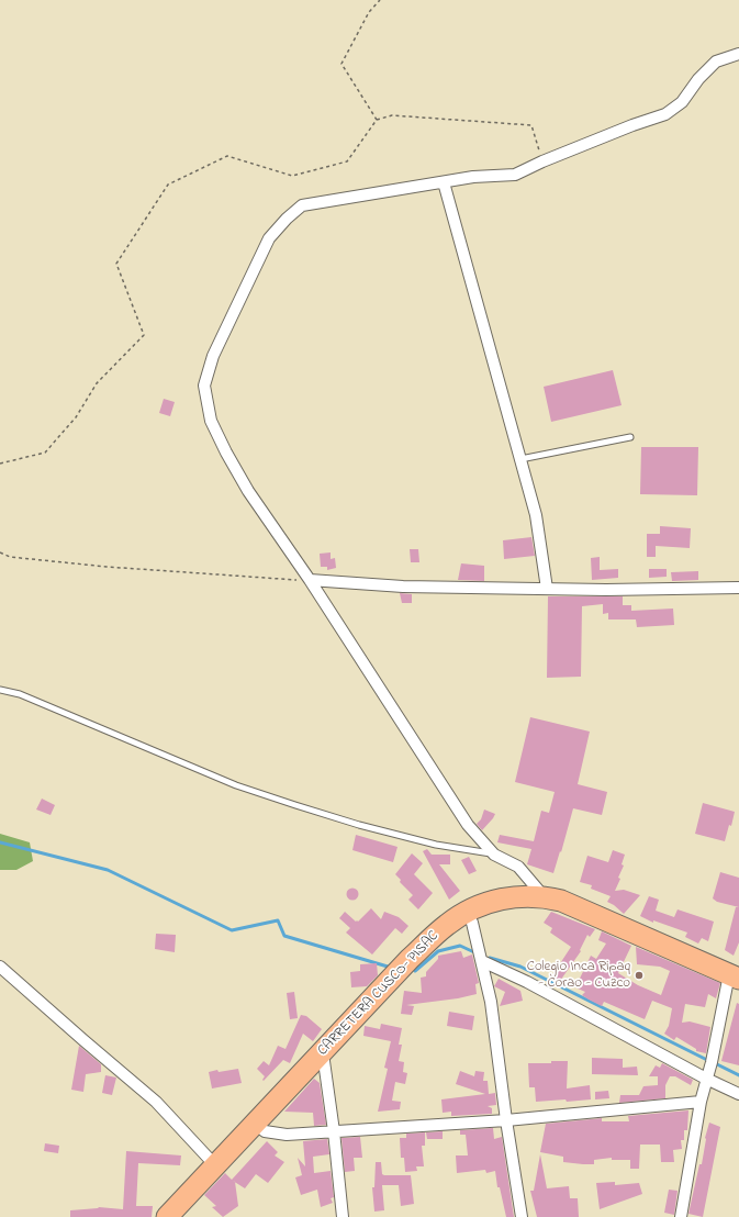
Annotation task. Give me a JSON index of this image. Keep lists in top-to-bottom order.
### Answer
{
  "streets": {
    "highway": ["CARRETERA CUSCO- PISAC"]
  },
  "places": ["Colegio Inca Ripaq - Corao - Cuzco"]
}
